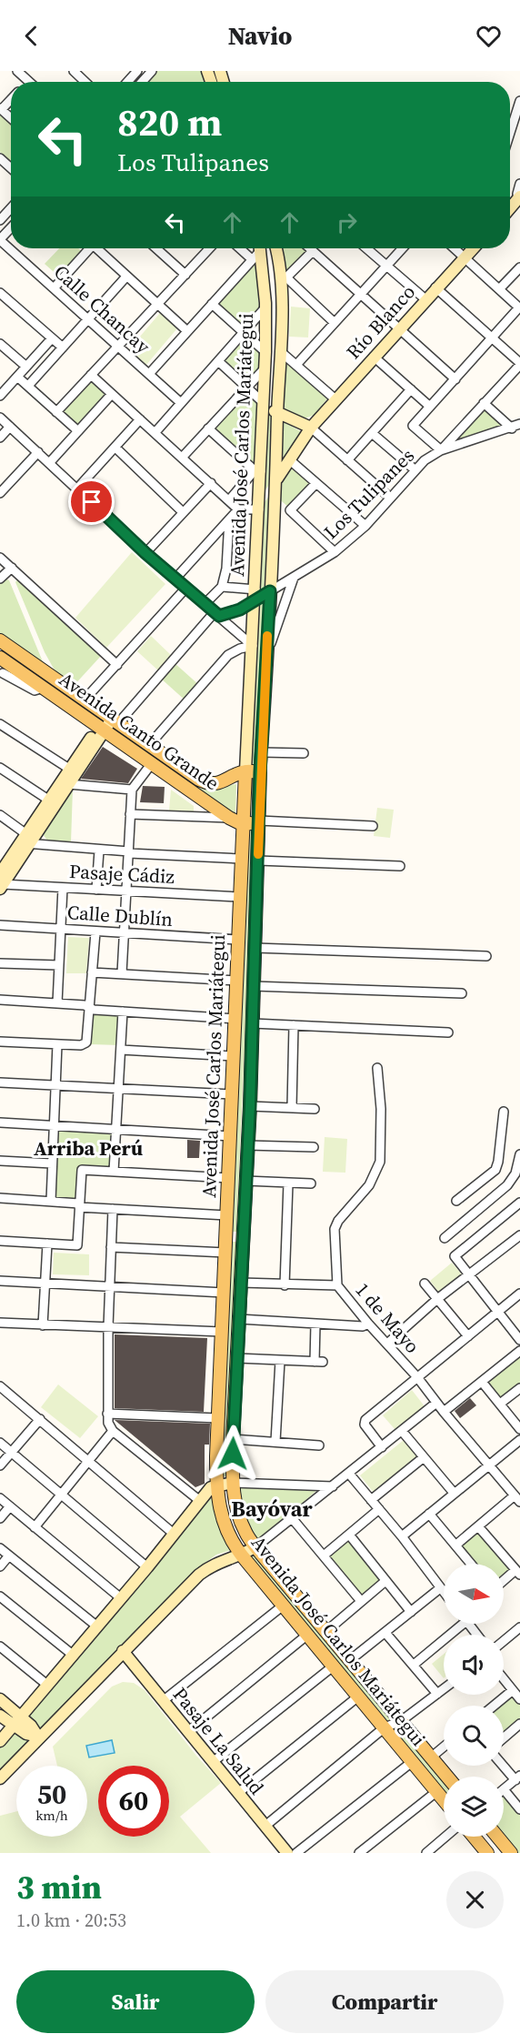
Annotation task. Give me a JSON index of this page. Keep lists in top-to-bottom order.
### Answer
{
  "streets": {
    "main road": [
      "Río Blanco",
      "Avenida José Carlos Mariátegui",
      "Avenida Canto Grande",
      "Pasaje La Salud"
    ],
    "street": [
      "Calle Chancay",
      "Los Tulipanes",
      "Pasaje Cádiz",
      "Calle Dublín",
      "1 de Mayo"
    ]
  },
  "crossings": [
    ["Río Blanco", "Avenida José Carlos Mariátegui"],
    ["Avenida José Carlos Mariátegui", "Los Tulipanes"],
    ["Avenida José Carlos Mariátegui", "Avenida Canto Grande"],
    ["Avenida José Carlos Mariátegui", "Pasaje Cádiz"],
    ["Avenida José Carlos Mariátegui", "Calle Dublín"]
  ],
  "districts": ["Arriba Perú", "Bayóvar"],
  "north": "right",
  "page": {
    "header": "Navio",
    "turn": ["820 m", "Los Tulipanes"],
    "speed": "50 km/h",
    "limit": "60",
    "heading": ["3 min", "1.0 km · 20:53"],
    "buttons": ["Salir", "Compartir"]
  }
}
